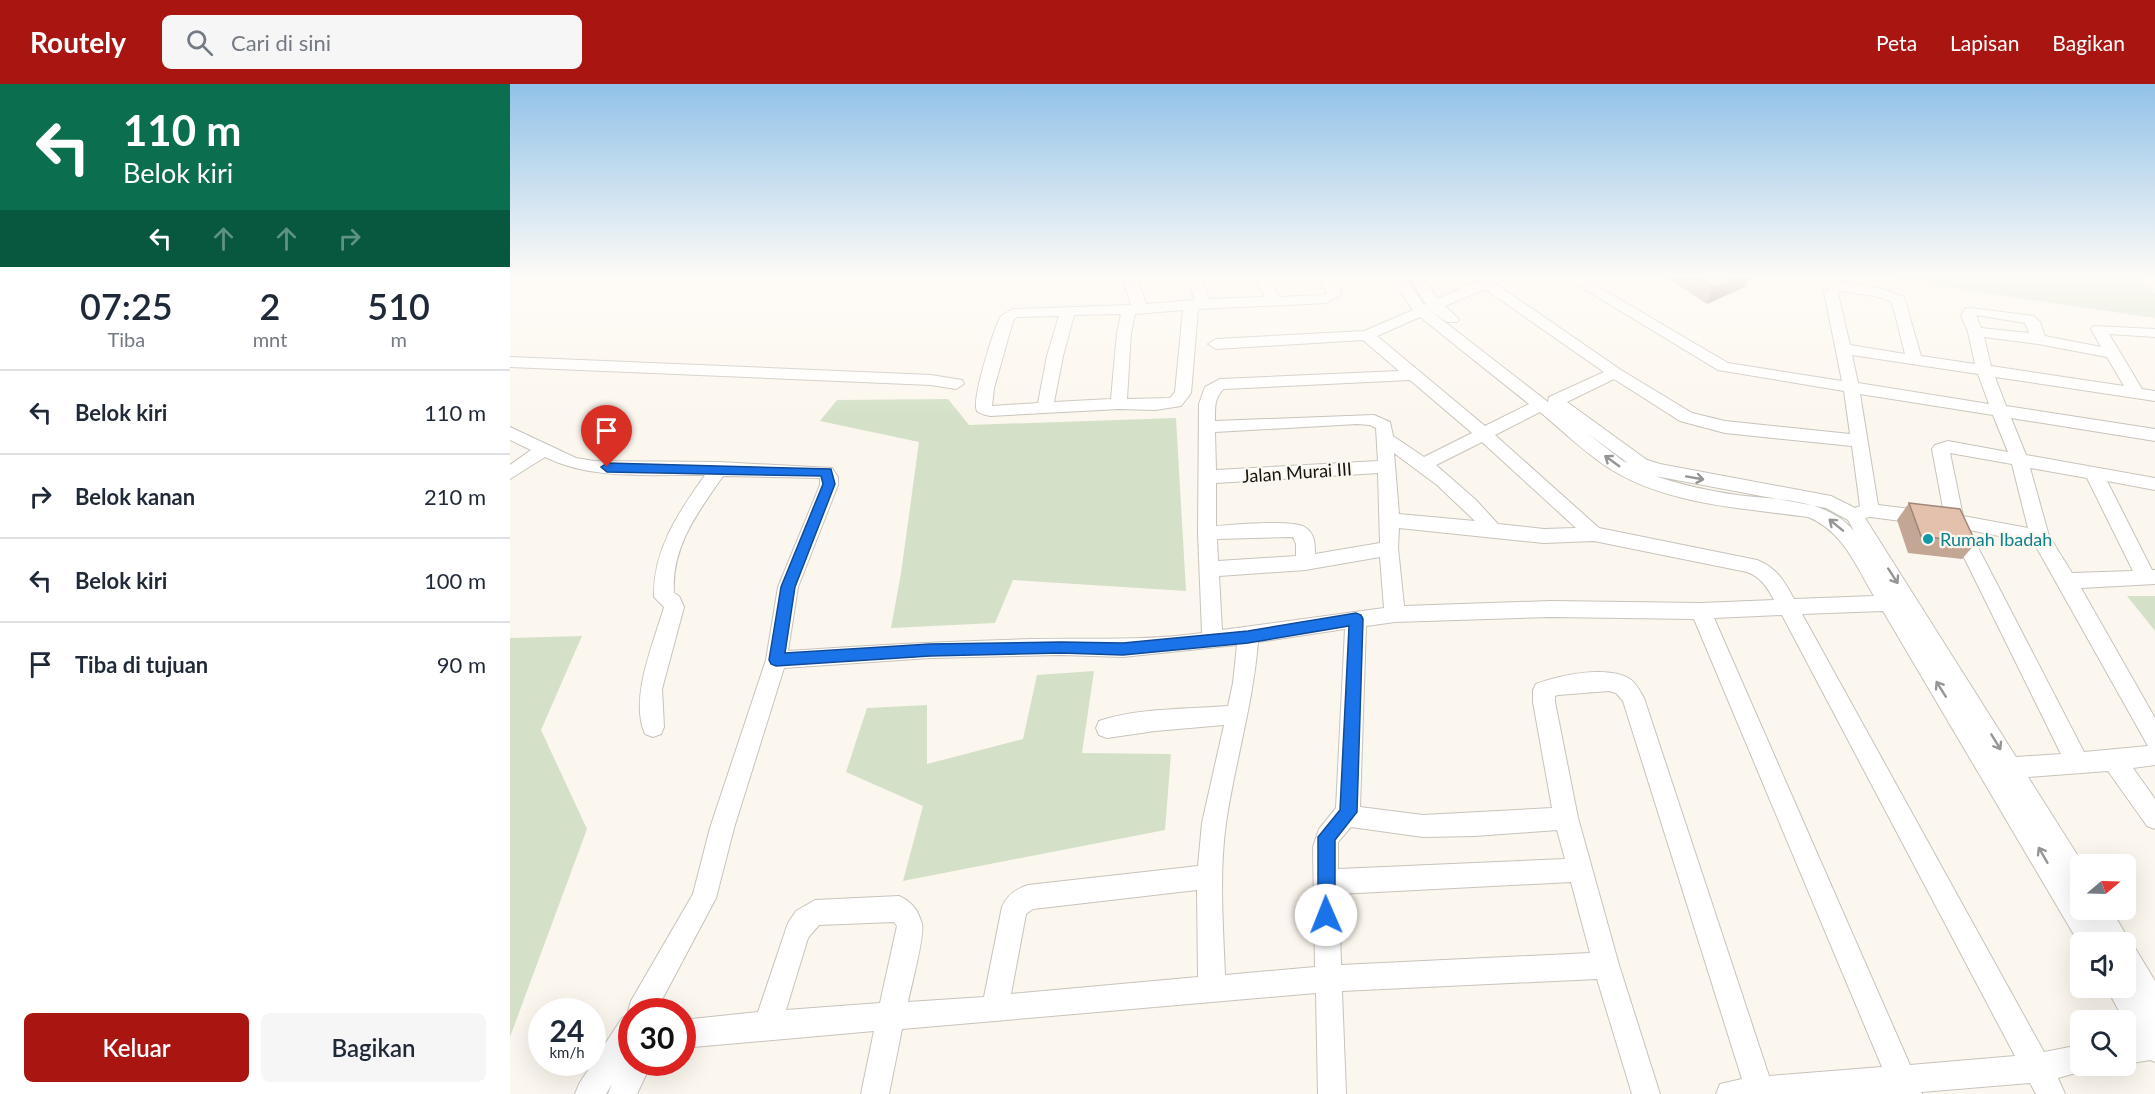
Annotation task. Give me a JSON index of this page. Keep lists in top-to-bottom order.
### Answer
{
  "streets": {
    "street": ["Jalan Murai III"]
  },
  "places": ["Rumah Ibadah"],
  "north": "right",
  "page": {
    "header": "Routely",
    "search": "Cari di sini",
    "nav": ["Peta", "Lapisan", "Bagikan"],
    "turn": ["110 m", "Belok kiri"],
    "eta": [
      "07:25",
      "Tiba",
      "2",
      "mnt",
      "510",
      "m"
    ],
    "list": [
      {
        "name": "Belok kiri",
        "value": "110 m"
      },
      {
        "name": "Belok kanan",
        "value": "210 m"
      },
      {
        "name": "Belok kiri",
        "value": "100 m"
      },
      {
        "name": "Tiba di tujuan",
        "value": "90 m"
      }
    ],
    "speed": "24 km/h",
    "limit": "30",
    "buttons": ["Keluar", "Bagikan"]
  }
}
